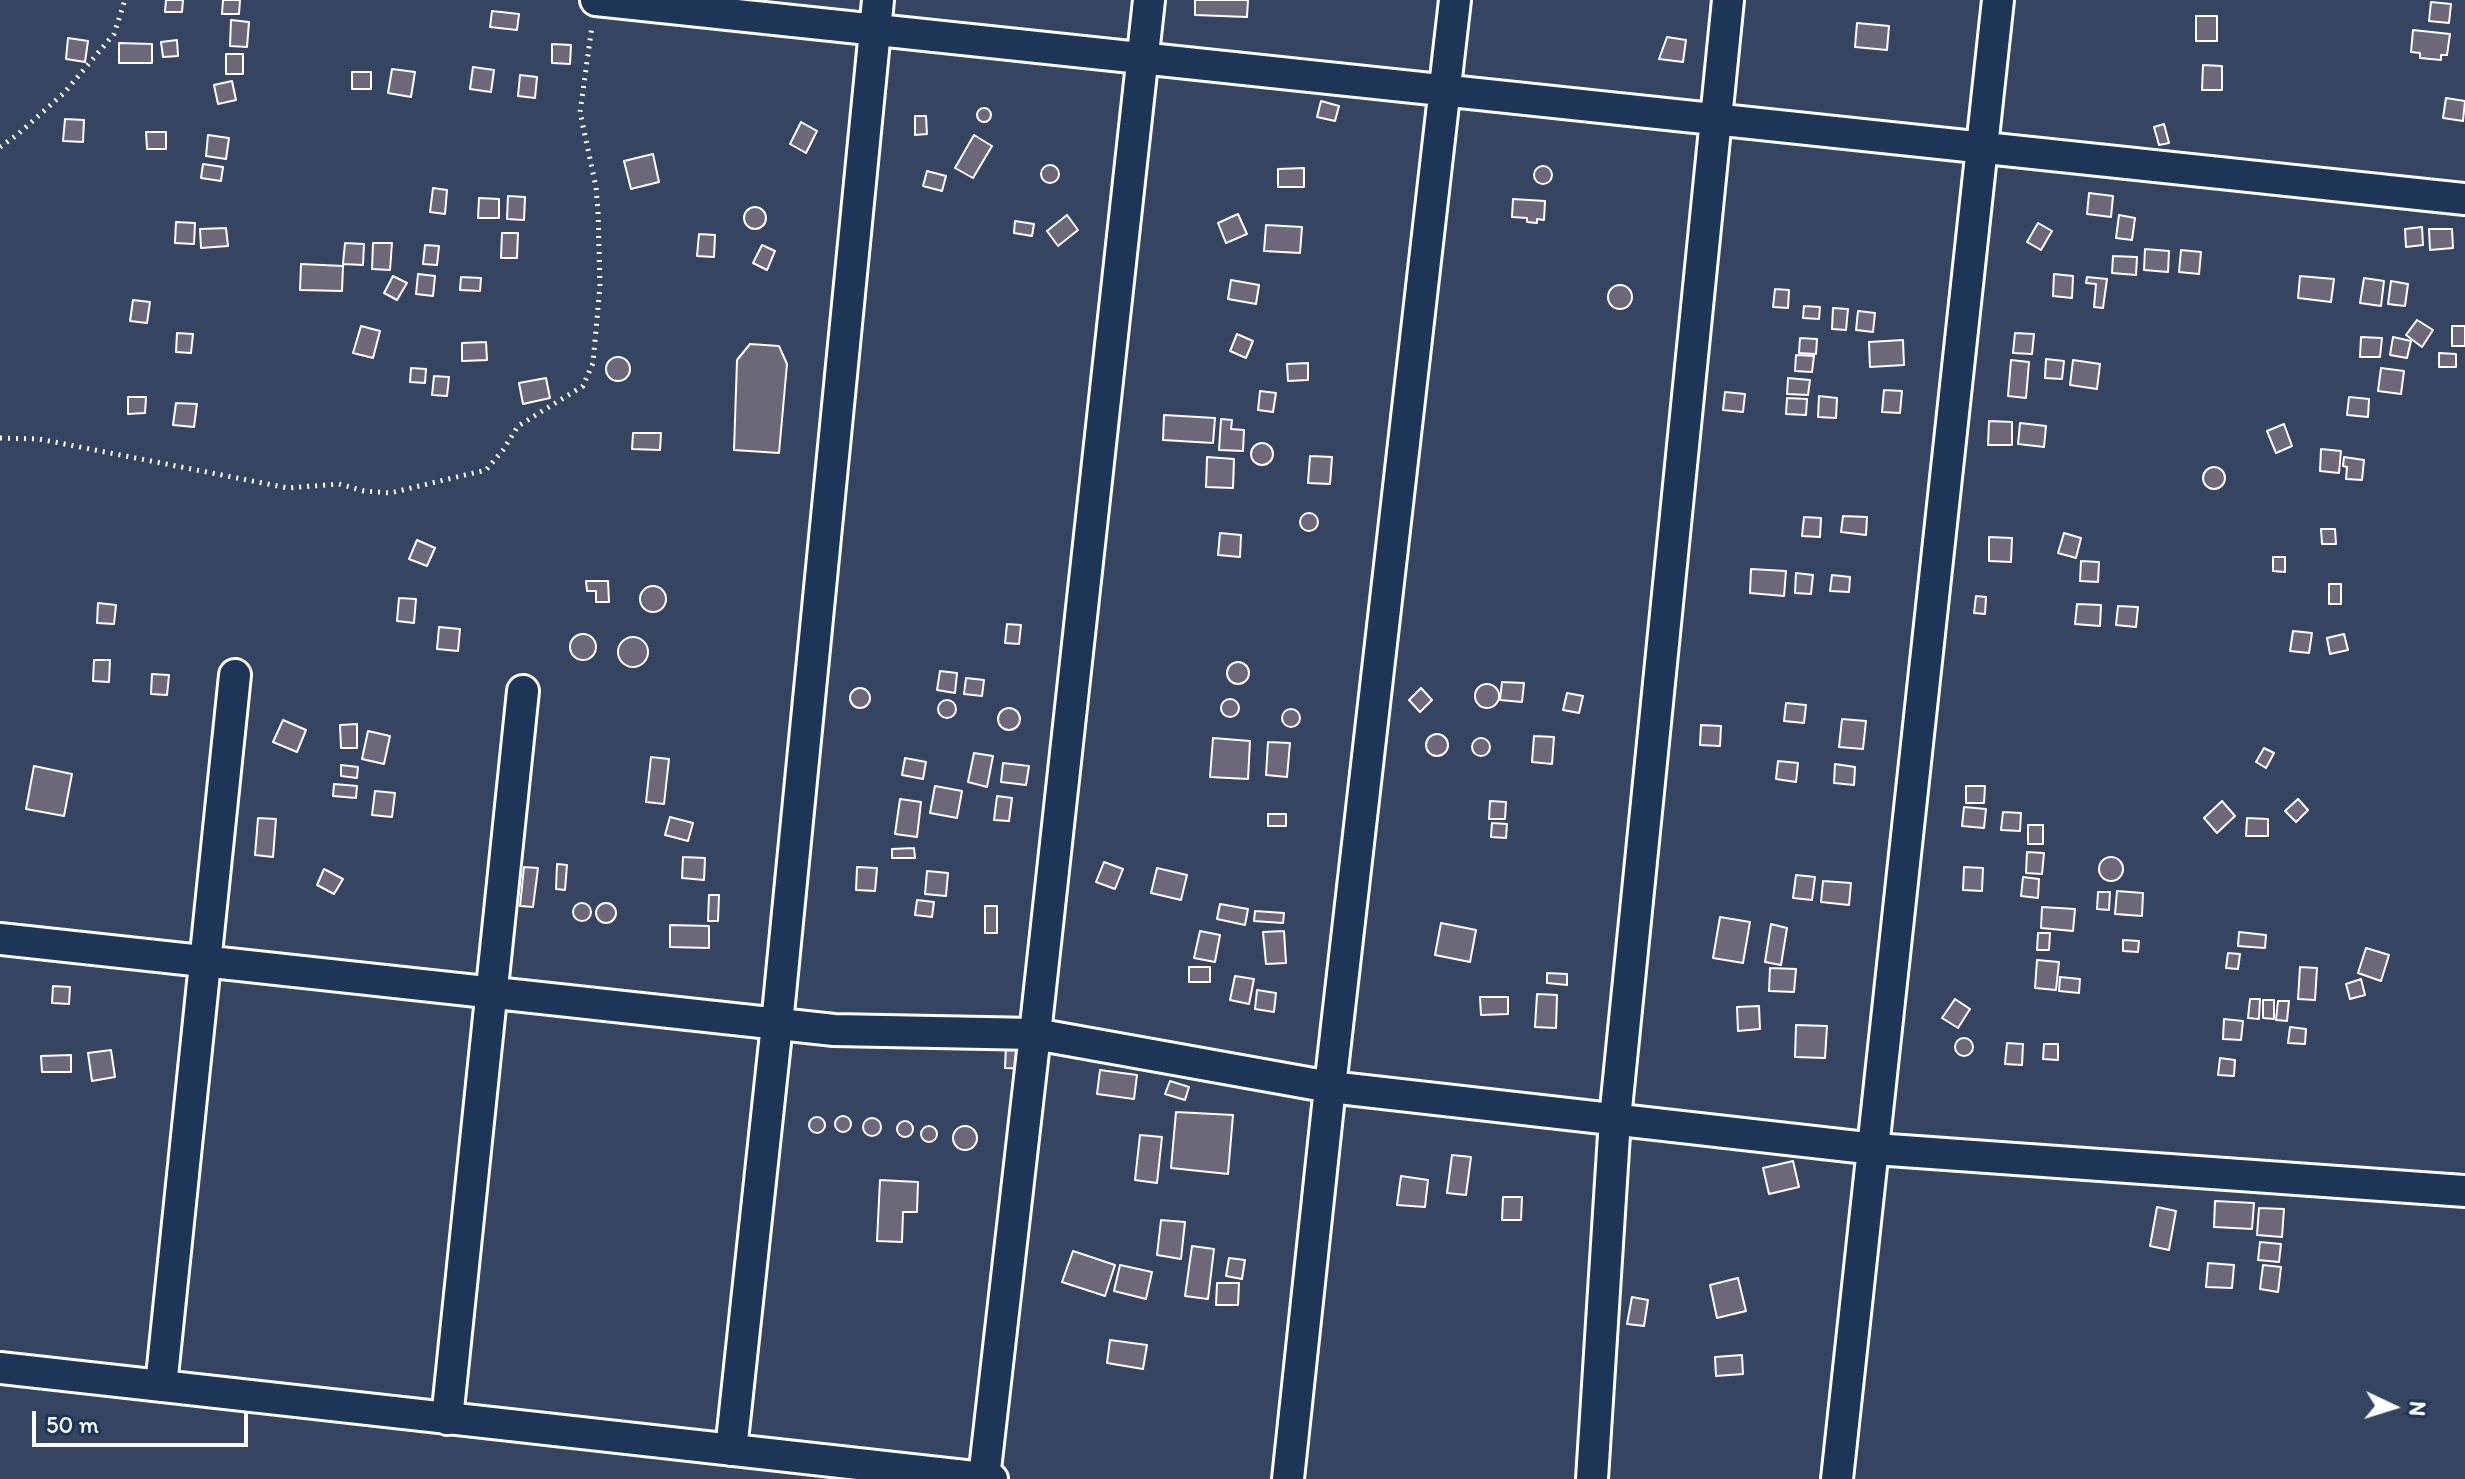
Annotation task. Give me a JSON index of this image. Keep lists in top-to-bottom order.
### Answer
{
  "scale_bar": "50 m",
  "north": "right"
}
